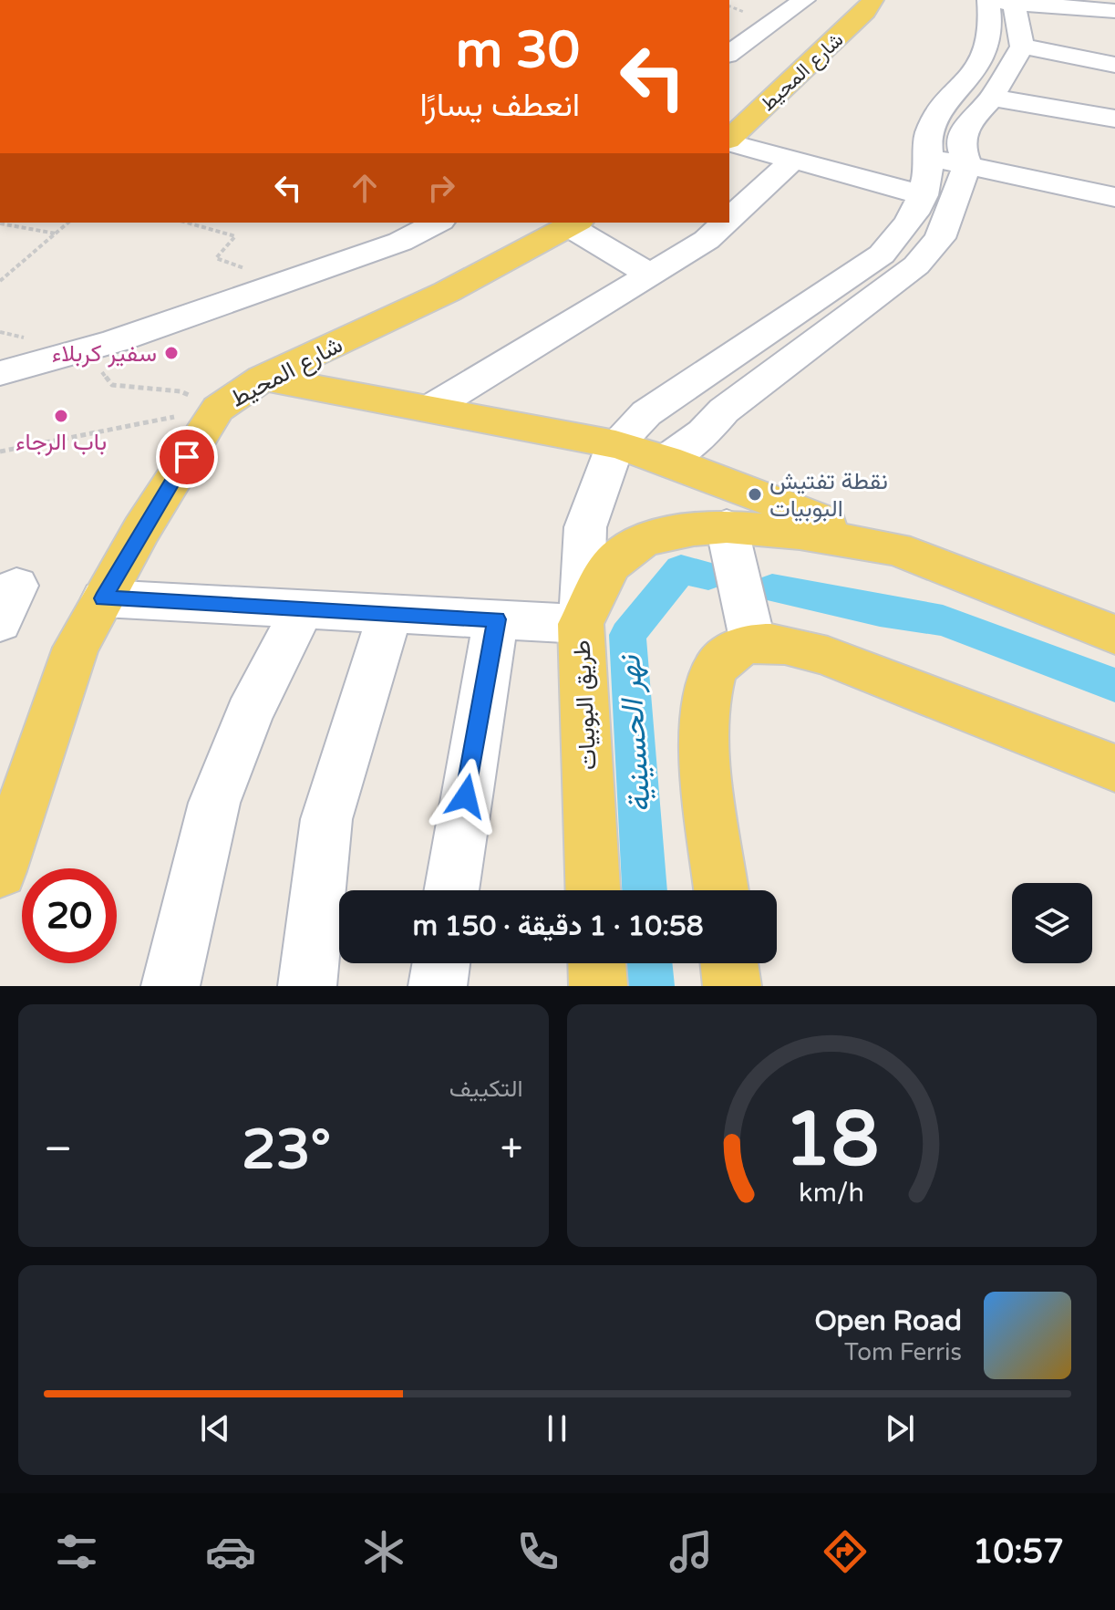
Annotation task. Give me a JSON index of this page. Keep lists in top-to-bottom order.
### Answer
{
  "streets": {
    "main road": ["شارع المحيط", "طريق البوبيات"]
  },
  "water": ["نهر الحسينية"],
  "places": ["سفير كربلاء", "باب الرجاء", "نقطة تفتيش البوبيات"],
  "page": {
    "turn": ["30 m", "انعطف يسارًا"],
    "limit": "20",
    "trip": "10:58 · 1 دقيقة · 150 m",
    "tile": "التكييف",
    "heat": ["−", "23°", "+"],
    "song": ["Open Road", "Tom Ferris"],
    "tabs": "10:57",
    "gauge": ["18", "km/h"]
  }
}
